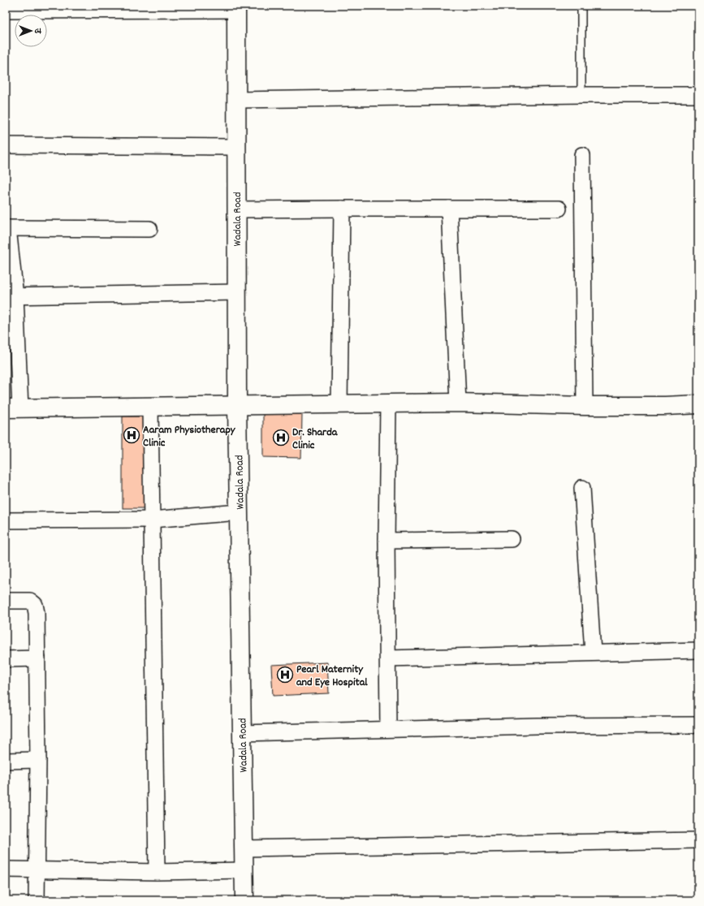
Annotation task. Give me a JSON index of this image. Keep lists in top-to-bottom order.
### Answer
{
  "streets": {
    "street": ["Wadala Road"]
  },
  "places": {
    "hospital": ["Aaram Physiotherapy Clinic", "Dr. Sharda Clinic", "Pearl Maternity and Eye Hospital"]
  },
  "north": "right"
}
